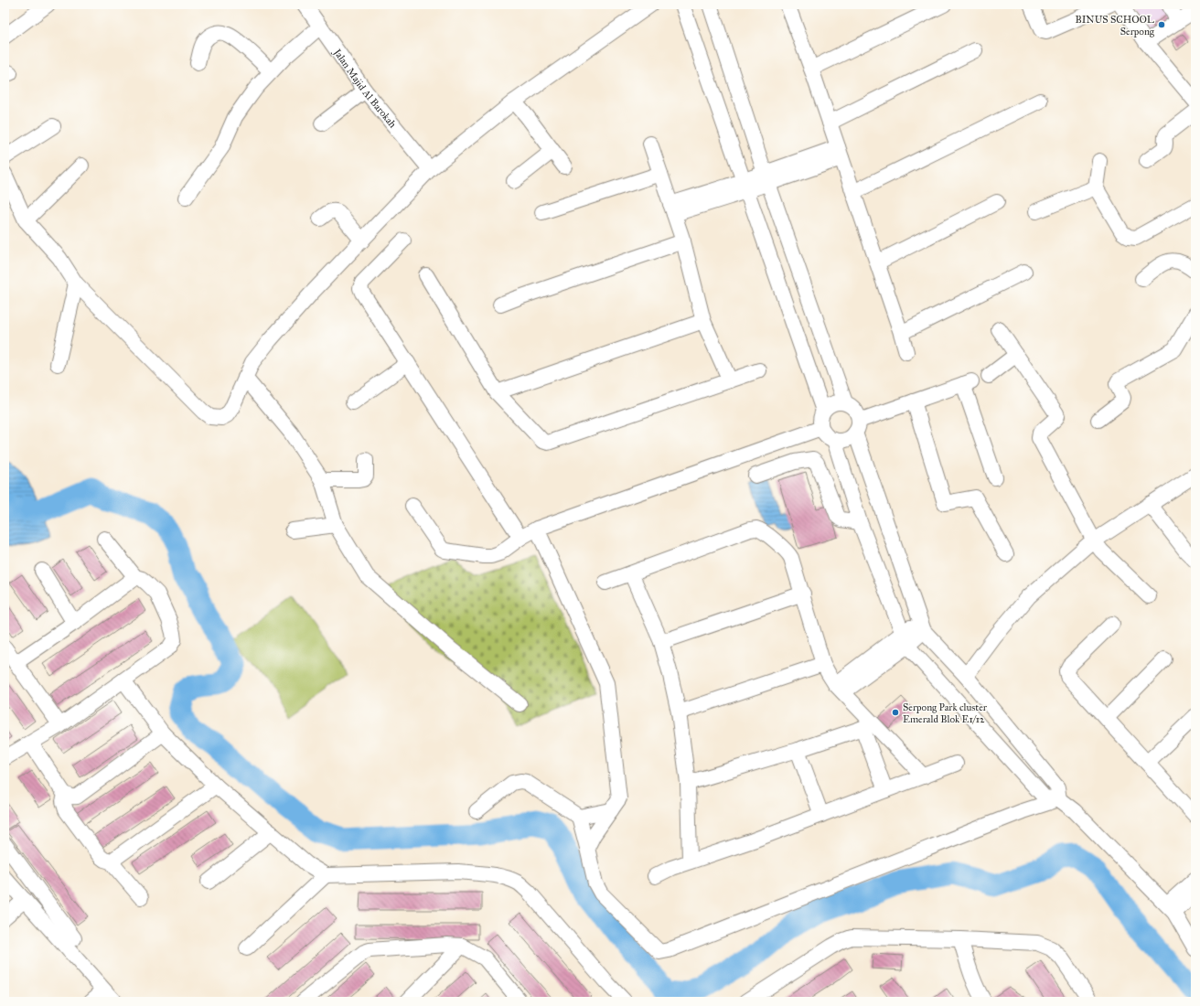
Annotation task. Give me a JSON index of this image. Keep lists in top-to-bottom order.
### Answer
{
  "streets": {
    "street": ["Jalan Majid Al Barokah"]
  },
  "places": ["BINUS SCHOOL Serpong", "Serpong Park cluster Emerald Blok E1/12"]
}
